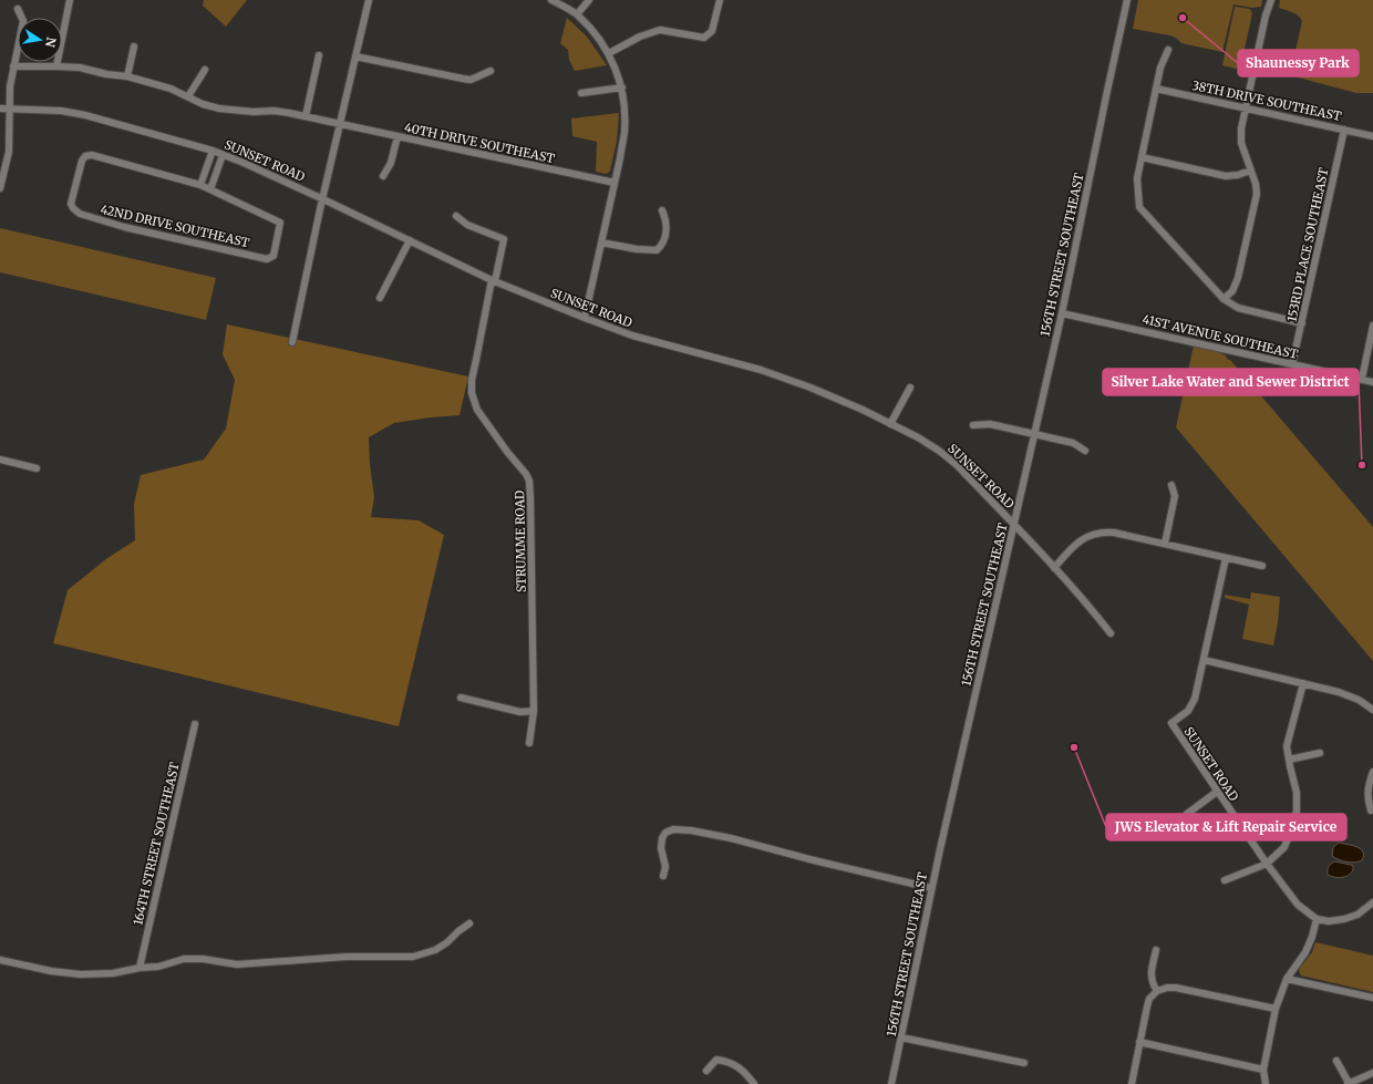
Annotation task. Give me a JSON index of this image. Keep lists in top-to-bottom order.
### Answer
{
  "streets": {
    "street": [
      "38TH DRIVE SOUTHEAST",
      "40TH DRIVE SOUTHEAST",
      "SUNSET ROAD",
      "42ND DRIVE SOUTHEAST",
      "153RD PLACE SOUTHEAST",
      "156TH STREET SOUTHEAST",
      "41ST AVENUE SOUTHEAST",
      "STRUMME ROAD",
      "164TH STREET SOUTHEAST"
    ]
  },
  "crossings": [
    ["38TH DRIVE SOUTHEAST", "153RD PLACE SOUTHEAST"],
    ["SUNSET ROAD", "156TH STREET SOUTHEAST"],
    ["SUNSET ROAD", "STRUMME ROAD"],
    ["153RD PLACE SOUTHEAST", "41ST AVENUE SOUTHEAST"],
    ["156TH STREET SOUTHEAST", "41ST AVENUE SOUTHEAST"]
  ],
  "places": ["Shaunessy Park", "Silver Lake Water and Sewer District", "JWS Elevator & Lift Repair Service"],
  "north": "right"
}
